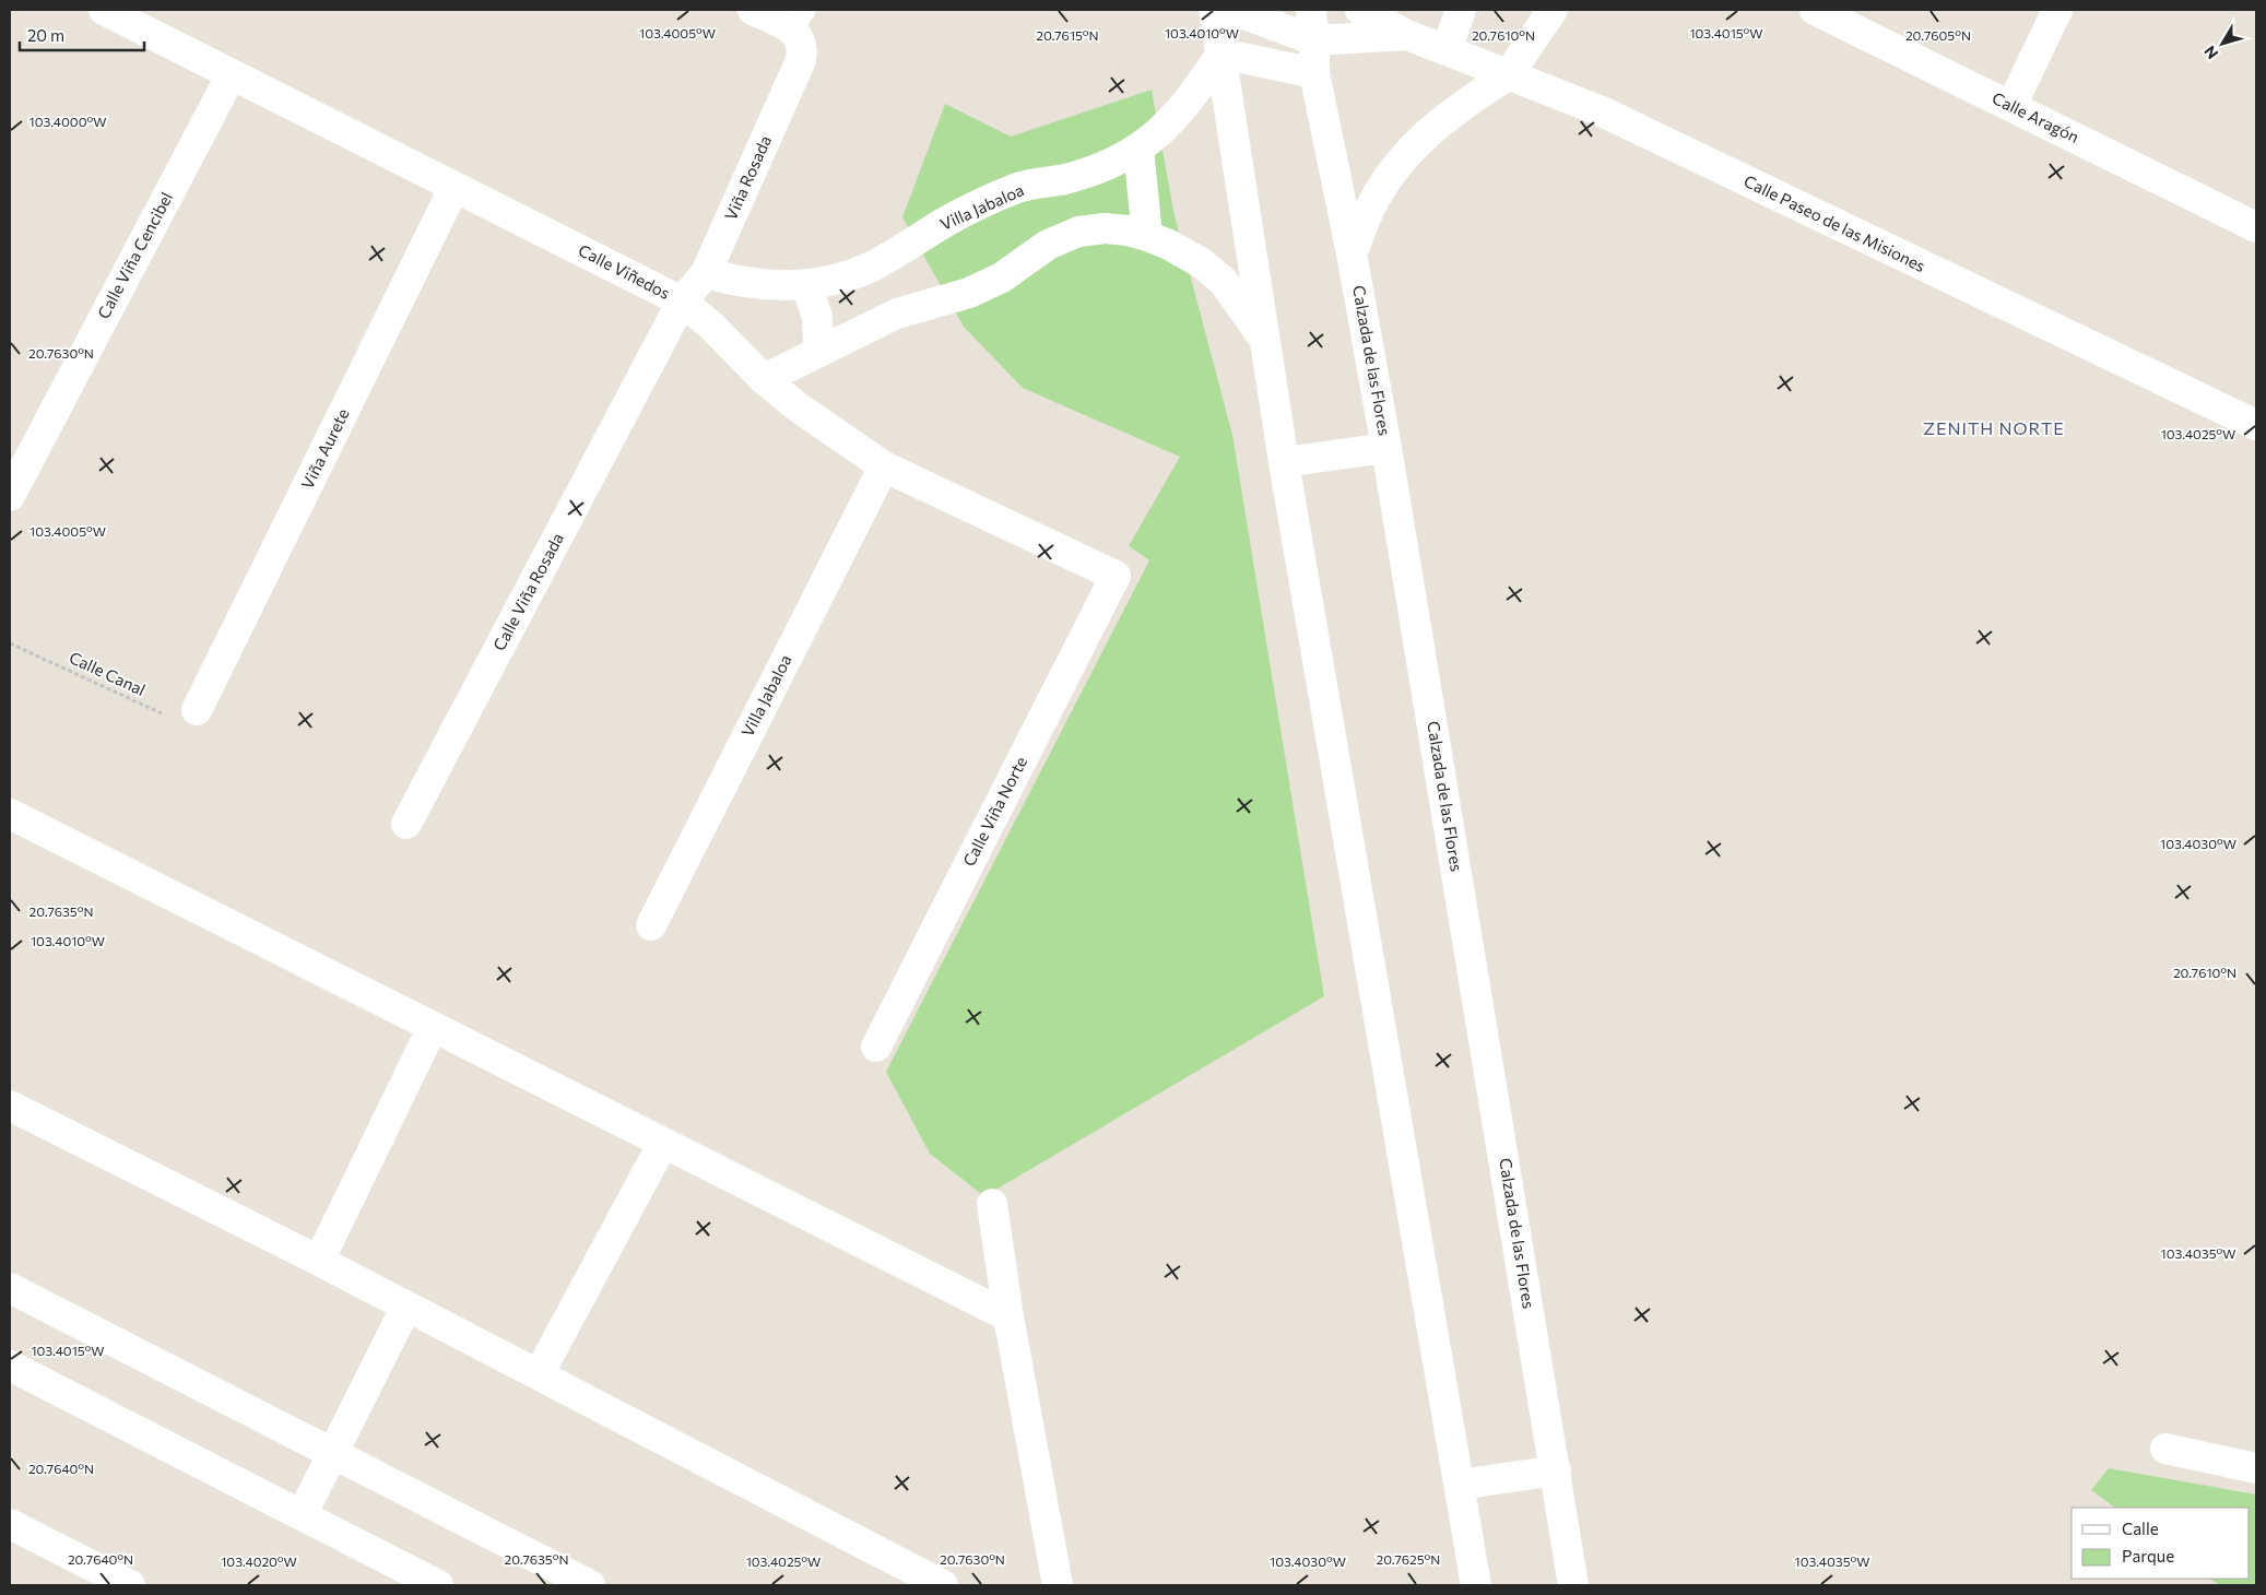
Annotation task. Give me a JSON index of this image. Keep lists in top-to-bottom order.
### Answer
{
  "streets": {
    "street": [
      "Calle Aragón",
      "Viña Rosada",
      "Villa Jabaloa",
      "Calle Paseo de las Misiones",
      "Calle Viña Cencibel",
      "Calle Viñedos",
      "Calzada de las Flores",
      "Viña Aurete",
      "Calle Viña Rosada",
      "Calle Viña Norte"
    ],
    "path": ["Calle Canal"]
  },
  "crossings": [
    ["Viña Rosada", "Villa Jabaloa"],
    ["Viña Rosada", "Calle Viñedos"],
    ["Viña Rosada", "Calle Viña Rosada"],
    ["Villa Jabaloa", "Calle Viñedos"],
    ["Calle Paseo de las Misiones", "Calzada de las Flores"],
    ["Calle Viña Cencibel", "Calle Viñedos"],
    ["Calle Viñedos", "Viña Aurete"],
    ["Calle Viñedos", "Calle Viña Rosada"],
    ["Calle Viñedos", "Calle Viña Norte"],
    ["Viña Aurete", "Calle Canal"]
  ],
  "districts": ["ZENITH NORTE"],
  "legend": ["Calle", "Parque"],
  "scale_bar": "20 m",
  "north": "bottom left",
  "coordinates": [
    "103.4005°W",
    "103.4010°W",
    "103.4015°W",
    "20.7615°N",
    "20.7610°N",
    "20.7605°N",
    "103.4000°W",
    "20.7630°N",
    "103.4025°W",
    "103.4030°W",
    "20.7635°N",
    "103.4035°W",
    "20.7640°N",
    "20.7625°N",
    "103.4020°W"
  ]
}
